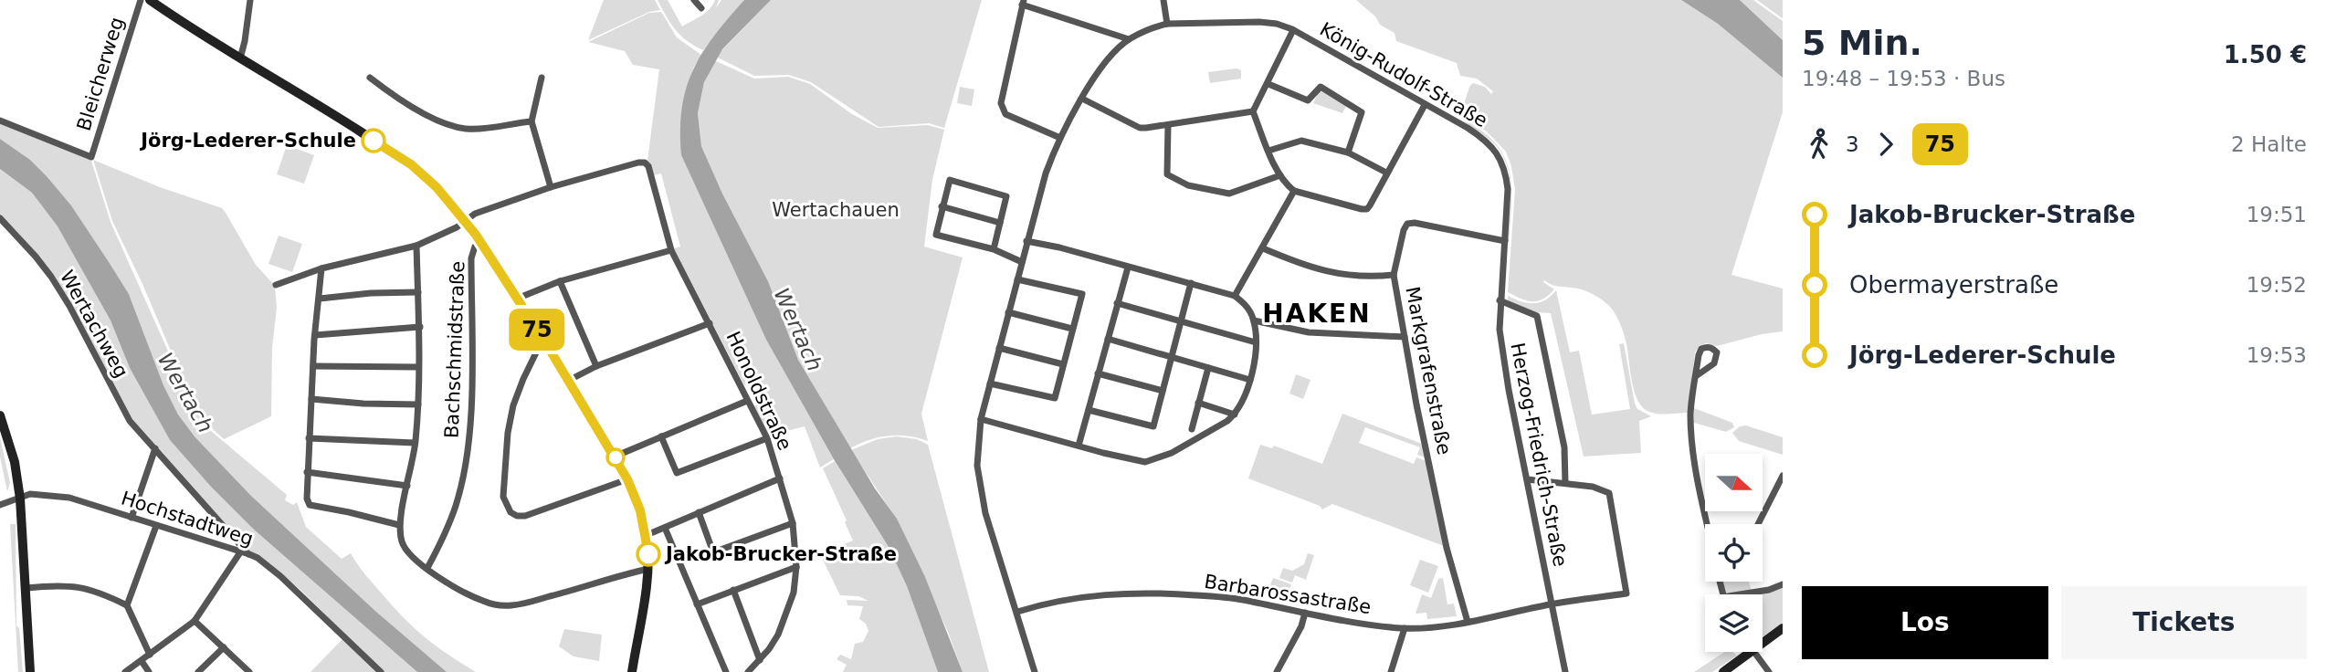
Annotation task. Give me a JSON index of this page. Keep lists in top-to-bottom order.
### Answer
{
  "streets": {
    "street": [
      "Bleicherweg",
      "König-Rudolf-Straße",
      "Wertachweg",
      "Bachschmidstraße",
      "Markgrafenstraße",
      "Honoldstraße",
      "Herzog-Friedrich-Straße",
      "Hochstadtweg",
      "Barbarossastraße"
    ]
  },
  "crossings": [
    ["König-Rudolf-Straße", "Markgrafenstraße"],
    ["König-Rudolf-Straße", "Herzog-Friedrich-Straße"],
    ["König-Rudolf-Straße", "Barbarossastraße"],
    ["Wertachweg", "Hochstadtweg"],
    ["Markgrafenstraße", "Herzog-Friedrich-Straße"],
    ["Markgrafenstraße", "Barbarossastraße"],
    ["Herzog-Friedrich-Straße", "Barbarossastraße"]
  ],
  "districts": ["HAKEN"],
  "water": ["Wertach"],
  "parks": ["Wertachauen"],
  "places": ["Jörg-Lederer-Schule", "Jakob-Brucker-Straße"],
  "lines": ["bus line 75"],
  "north": "right",
  "page": {
    "on_map": "75",
    "heading": ["5 Min.", "19:48 – 19:53 · Bus", "1.50 €"],
    "legs": ["3", "75", "2 Halte"],
    "list": [
      {
        "name": "Jakob-Brucker-Straße",
        "value": "19:51"
      },
      {
        "name": "Obermayerstraße",
        "value": "19:52"
      },
      {
        "name": "Jörg-Lederer-Schule",
        "value": "19:53"
      }
    ],
    "buttons": ["Los", "Tickets"]
  }
}
